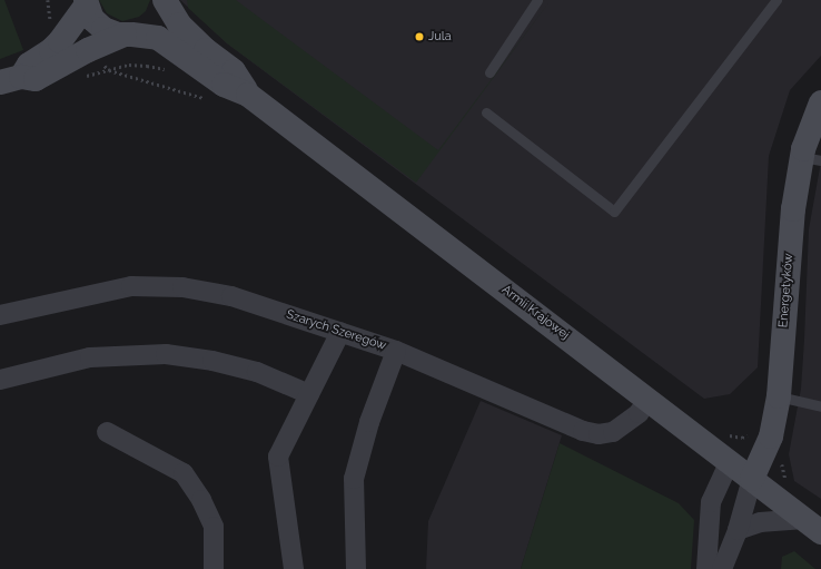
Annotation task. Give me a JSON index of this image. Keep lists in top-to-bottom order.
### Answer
{
  "streets": {
    "street": ["Energetyków", "Armii Krajowej", "Szarych Szeregów"]
  },
  "crossings": [
    ["Energetyków", "Armii Krajowej"],
    ["Armii Krajowej", "Szarych Szeregów"]
  ],
  "places": ["Jula"]
}
